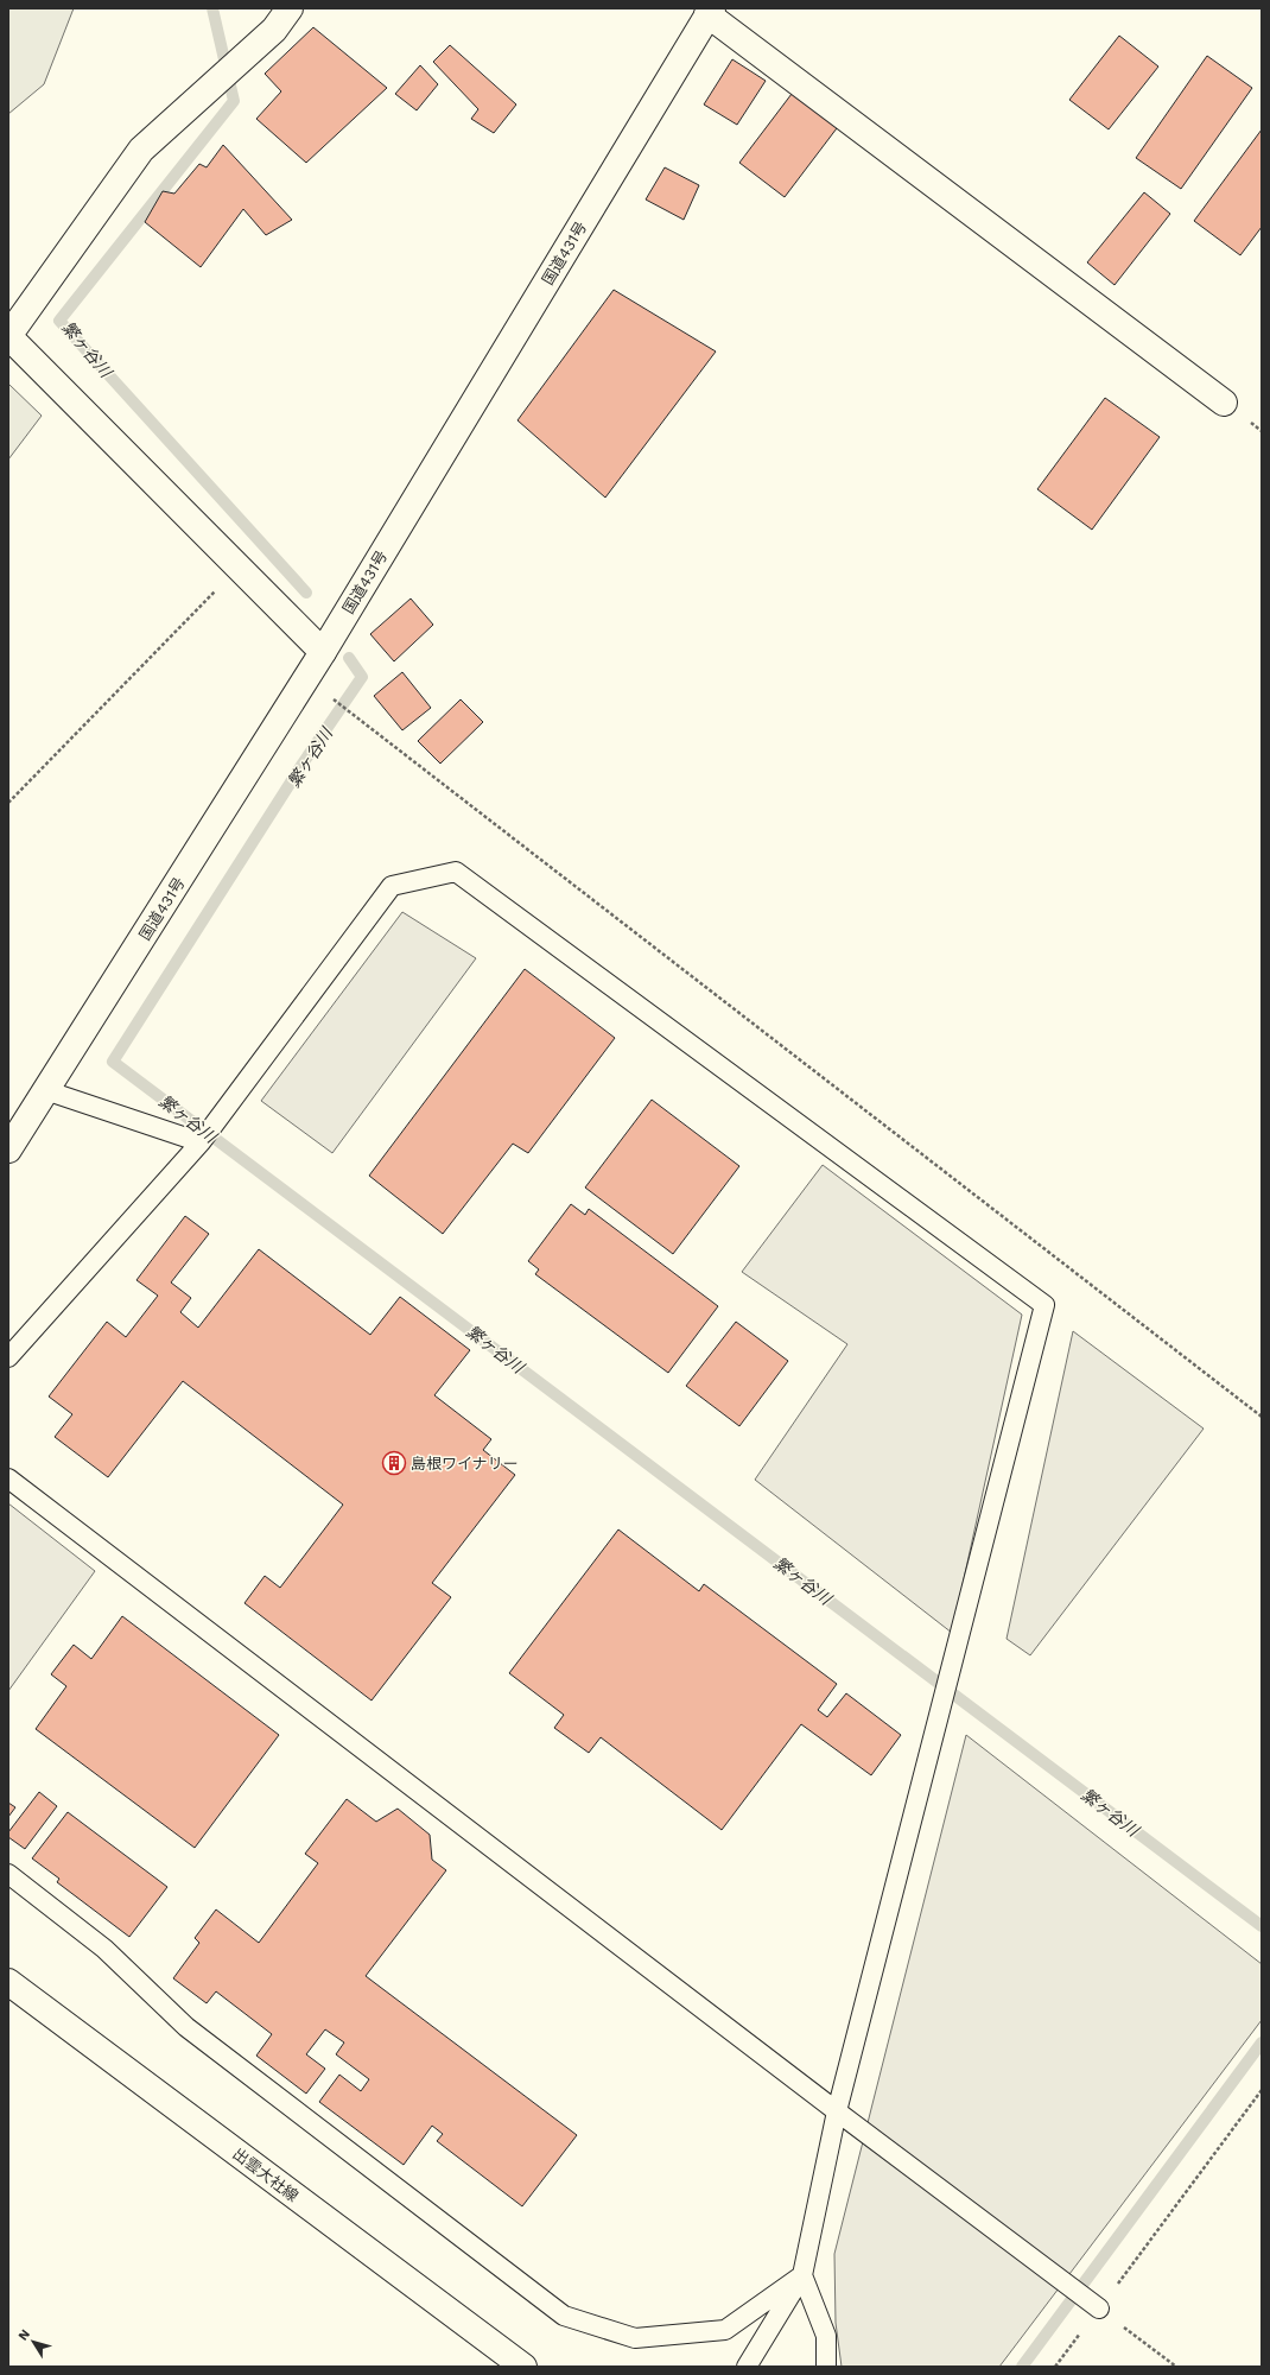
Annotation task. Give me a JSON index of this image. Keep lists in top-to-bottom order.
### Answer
{
  "streets": {
    "main road": ["国道431号", "出雲大社線"]
  },
  "water": ["繁ヶ谷川"],
  "places": {
    "building": ["島根ワイナリー"]
  },
  "north": "top left"
}
